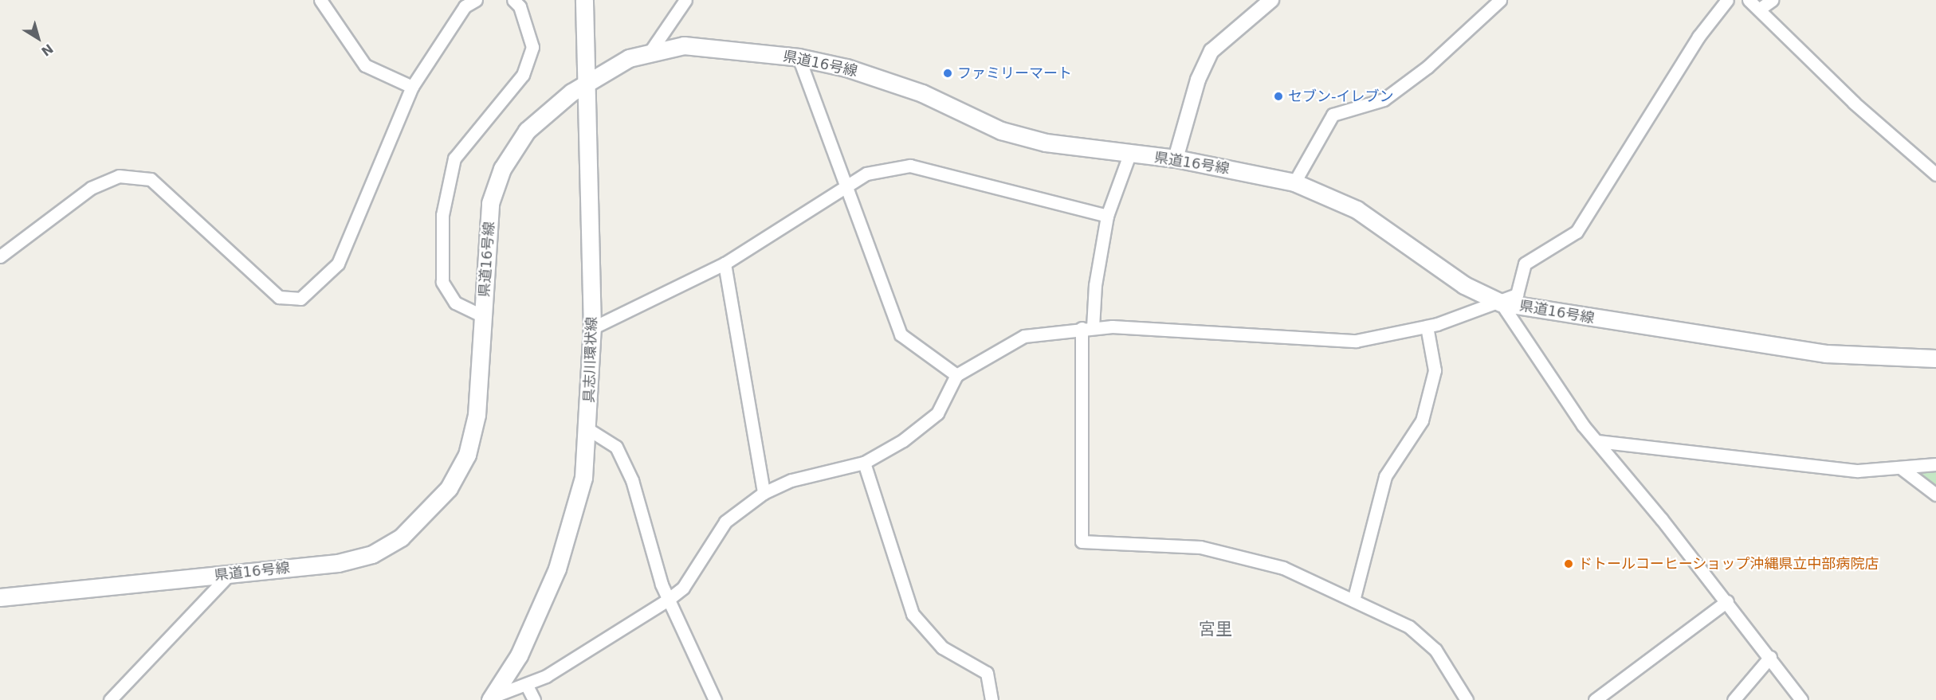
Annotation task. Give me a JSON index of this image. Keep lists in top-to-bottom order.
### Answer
{
  "streets": {
    "main road": ["県道16号線", "具志川環状線"]
  },
  "crossings": [
    ["県道16号線", "具志川環状線"]
  ],
  "districts": ["宮里"],
  "places": ["ファミリーマート", "セブン-イレブン", "ドトールコーヒーショップ沖縄県立中部病院店"],
  "north": "bottom right"
}
